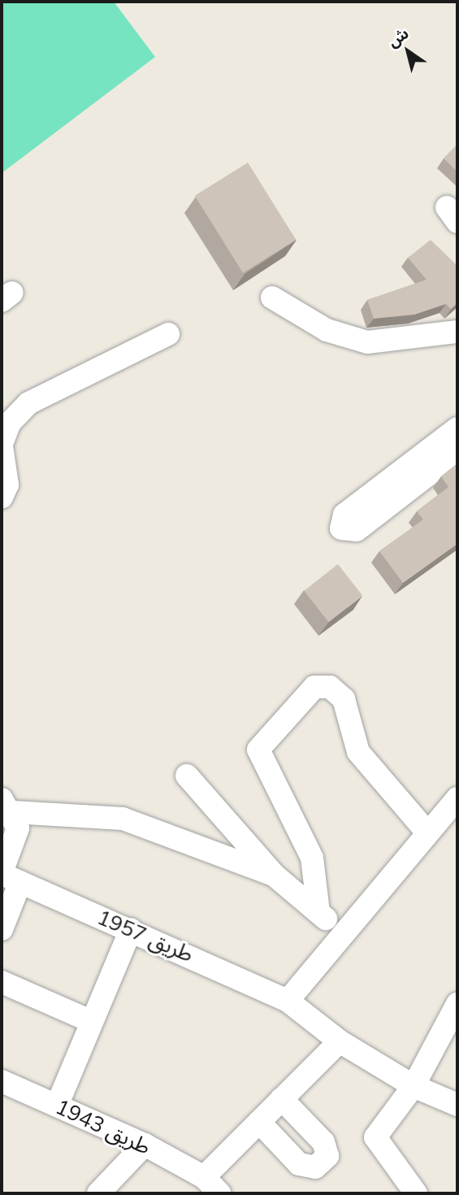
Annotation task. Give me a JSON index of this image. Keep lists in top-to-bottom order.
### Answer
{
  "streets": {
    "street": ["طريق 1957", "طريق 1943"]
  },
  "north": "top left"
}
